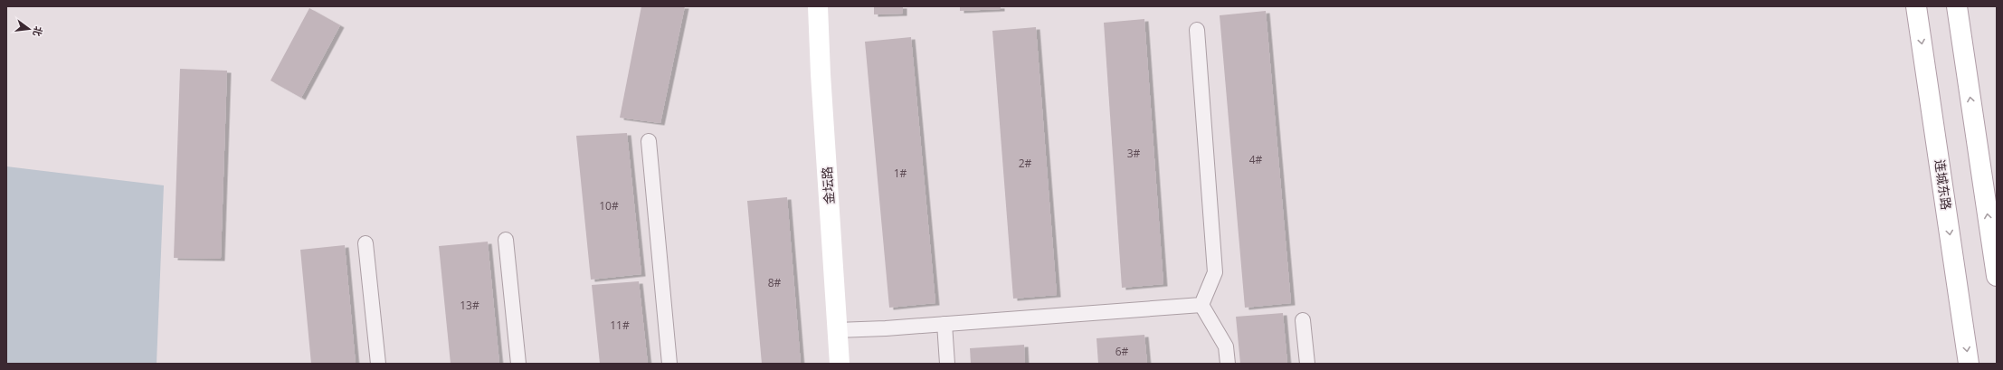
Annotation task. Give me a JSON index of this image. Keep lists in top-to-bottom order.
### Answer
{
  "streets": {
    "main road": ["连城东路", "金坛路"]
  },
  "house_numbers": [
    "3#",
    "4#",
    "2#",
    "1#",
    "10#",
    "8#",
    "13#",
    "11#",
    "6#"
  ],
  "north": "right"
}
